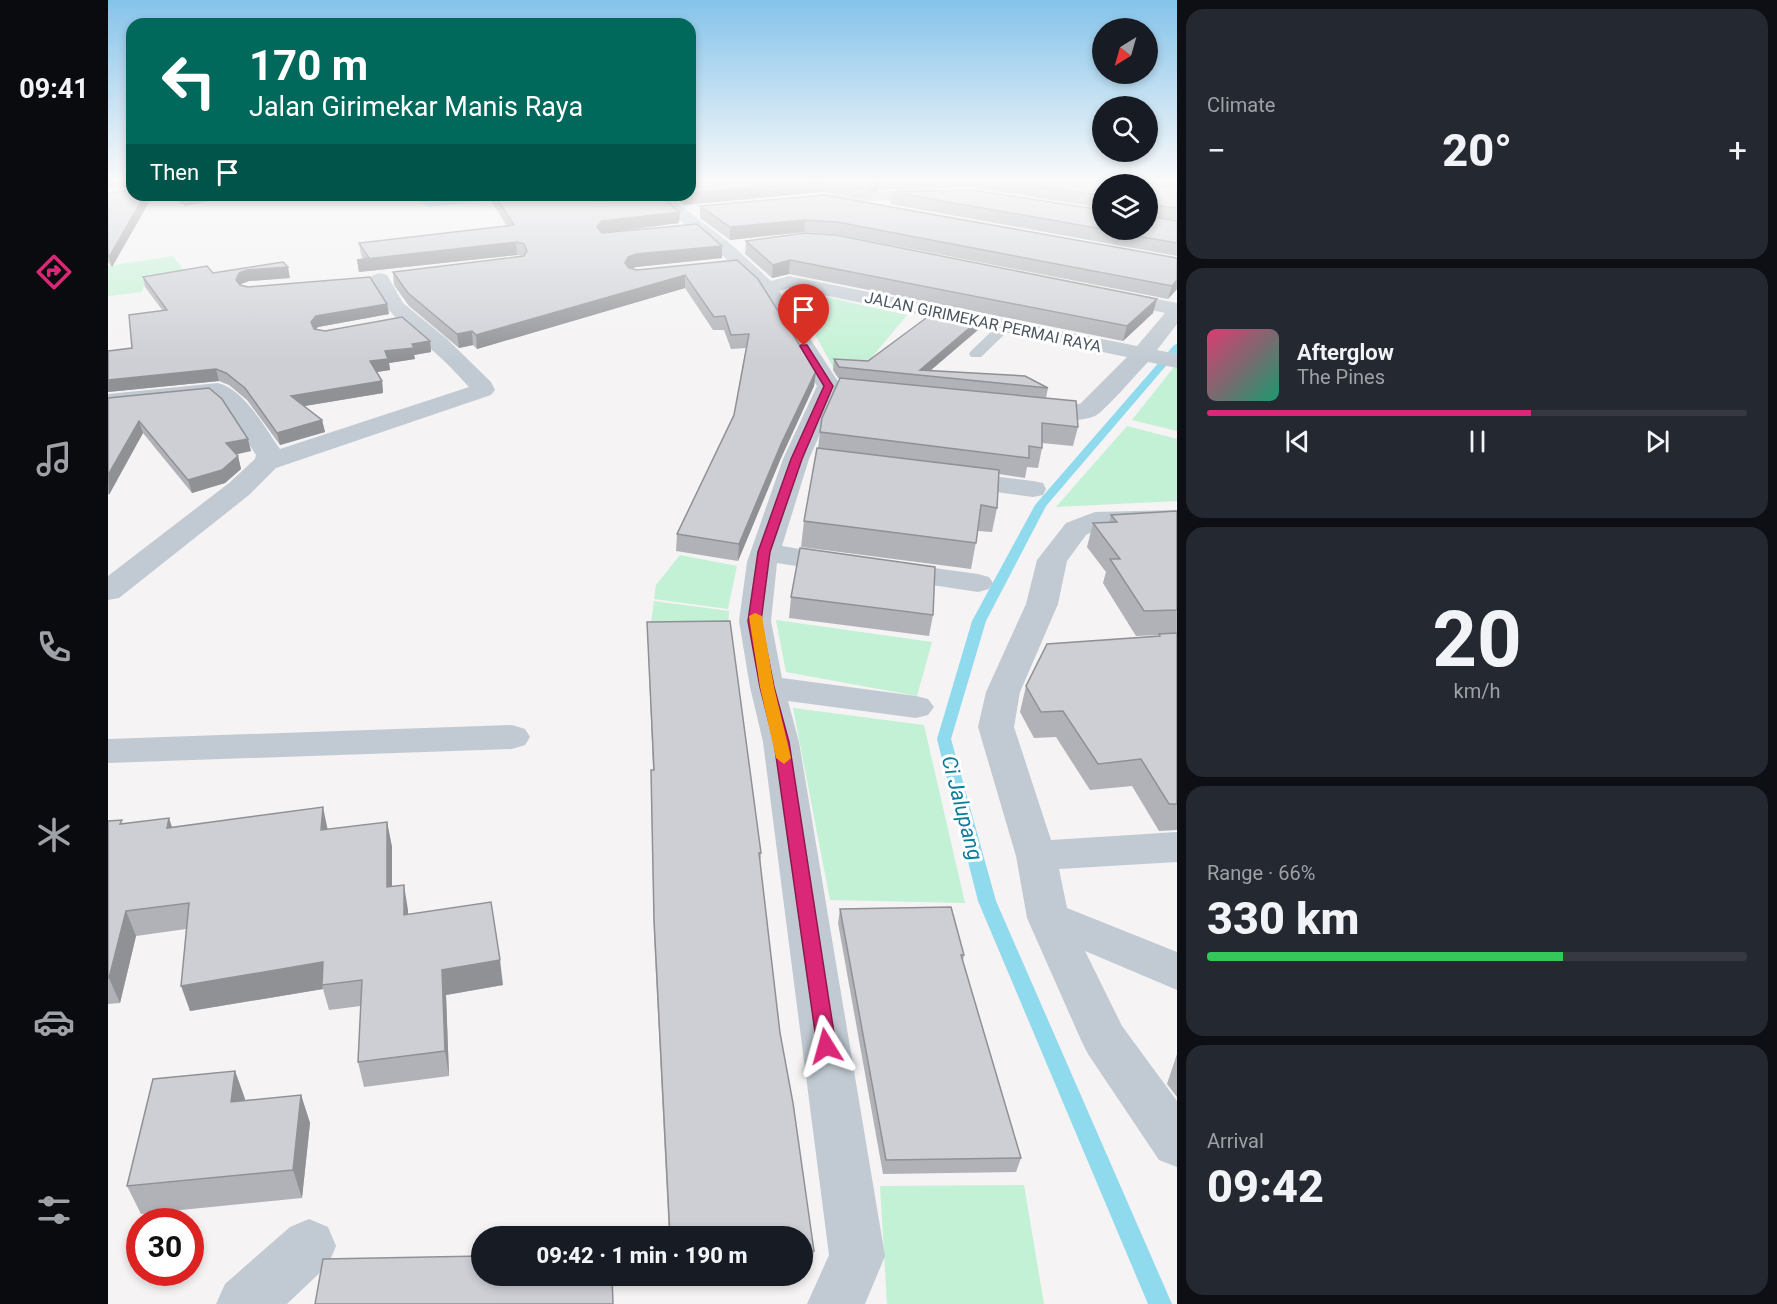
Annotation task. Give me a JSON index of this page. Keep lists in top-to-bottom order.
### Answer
{
  "streets": {
    "street": ["JALAN GIRIMEKAR PERMAI RAYA"]
  },
  "water": ["Ci Jalupang"],
  "north": "bottom left",
  "page": {
    "tabs": "09:41",
    "tile": [
      "Climate",
      ["20", "km/h"],
      ["Range · 66%", "330 km"],
      ["Arrival", "09:42"]
    ],
    "turn": ["170 m", "Jalan Girimekar Manis Raya"],
    "heat": ["−", "20°", "+"],
    "then": "Then",
    "song": ["Afterglow", "The Pines"],
    "limit": "30",
    "trip": "09:42 · 1 min · 190 m"
  }
}
